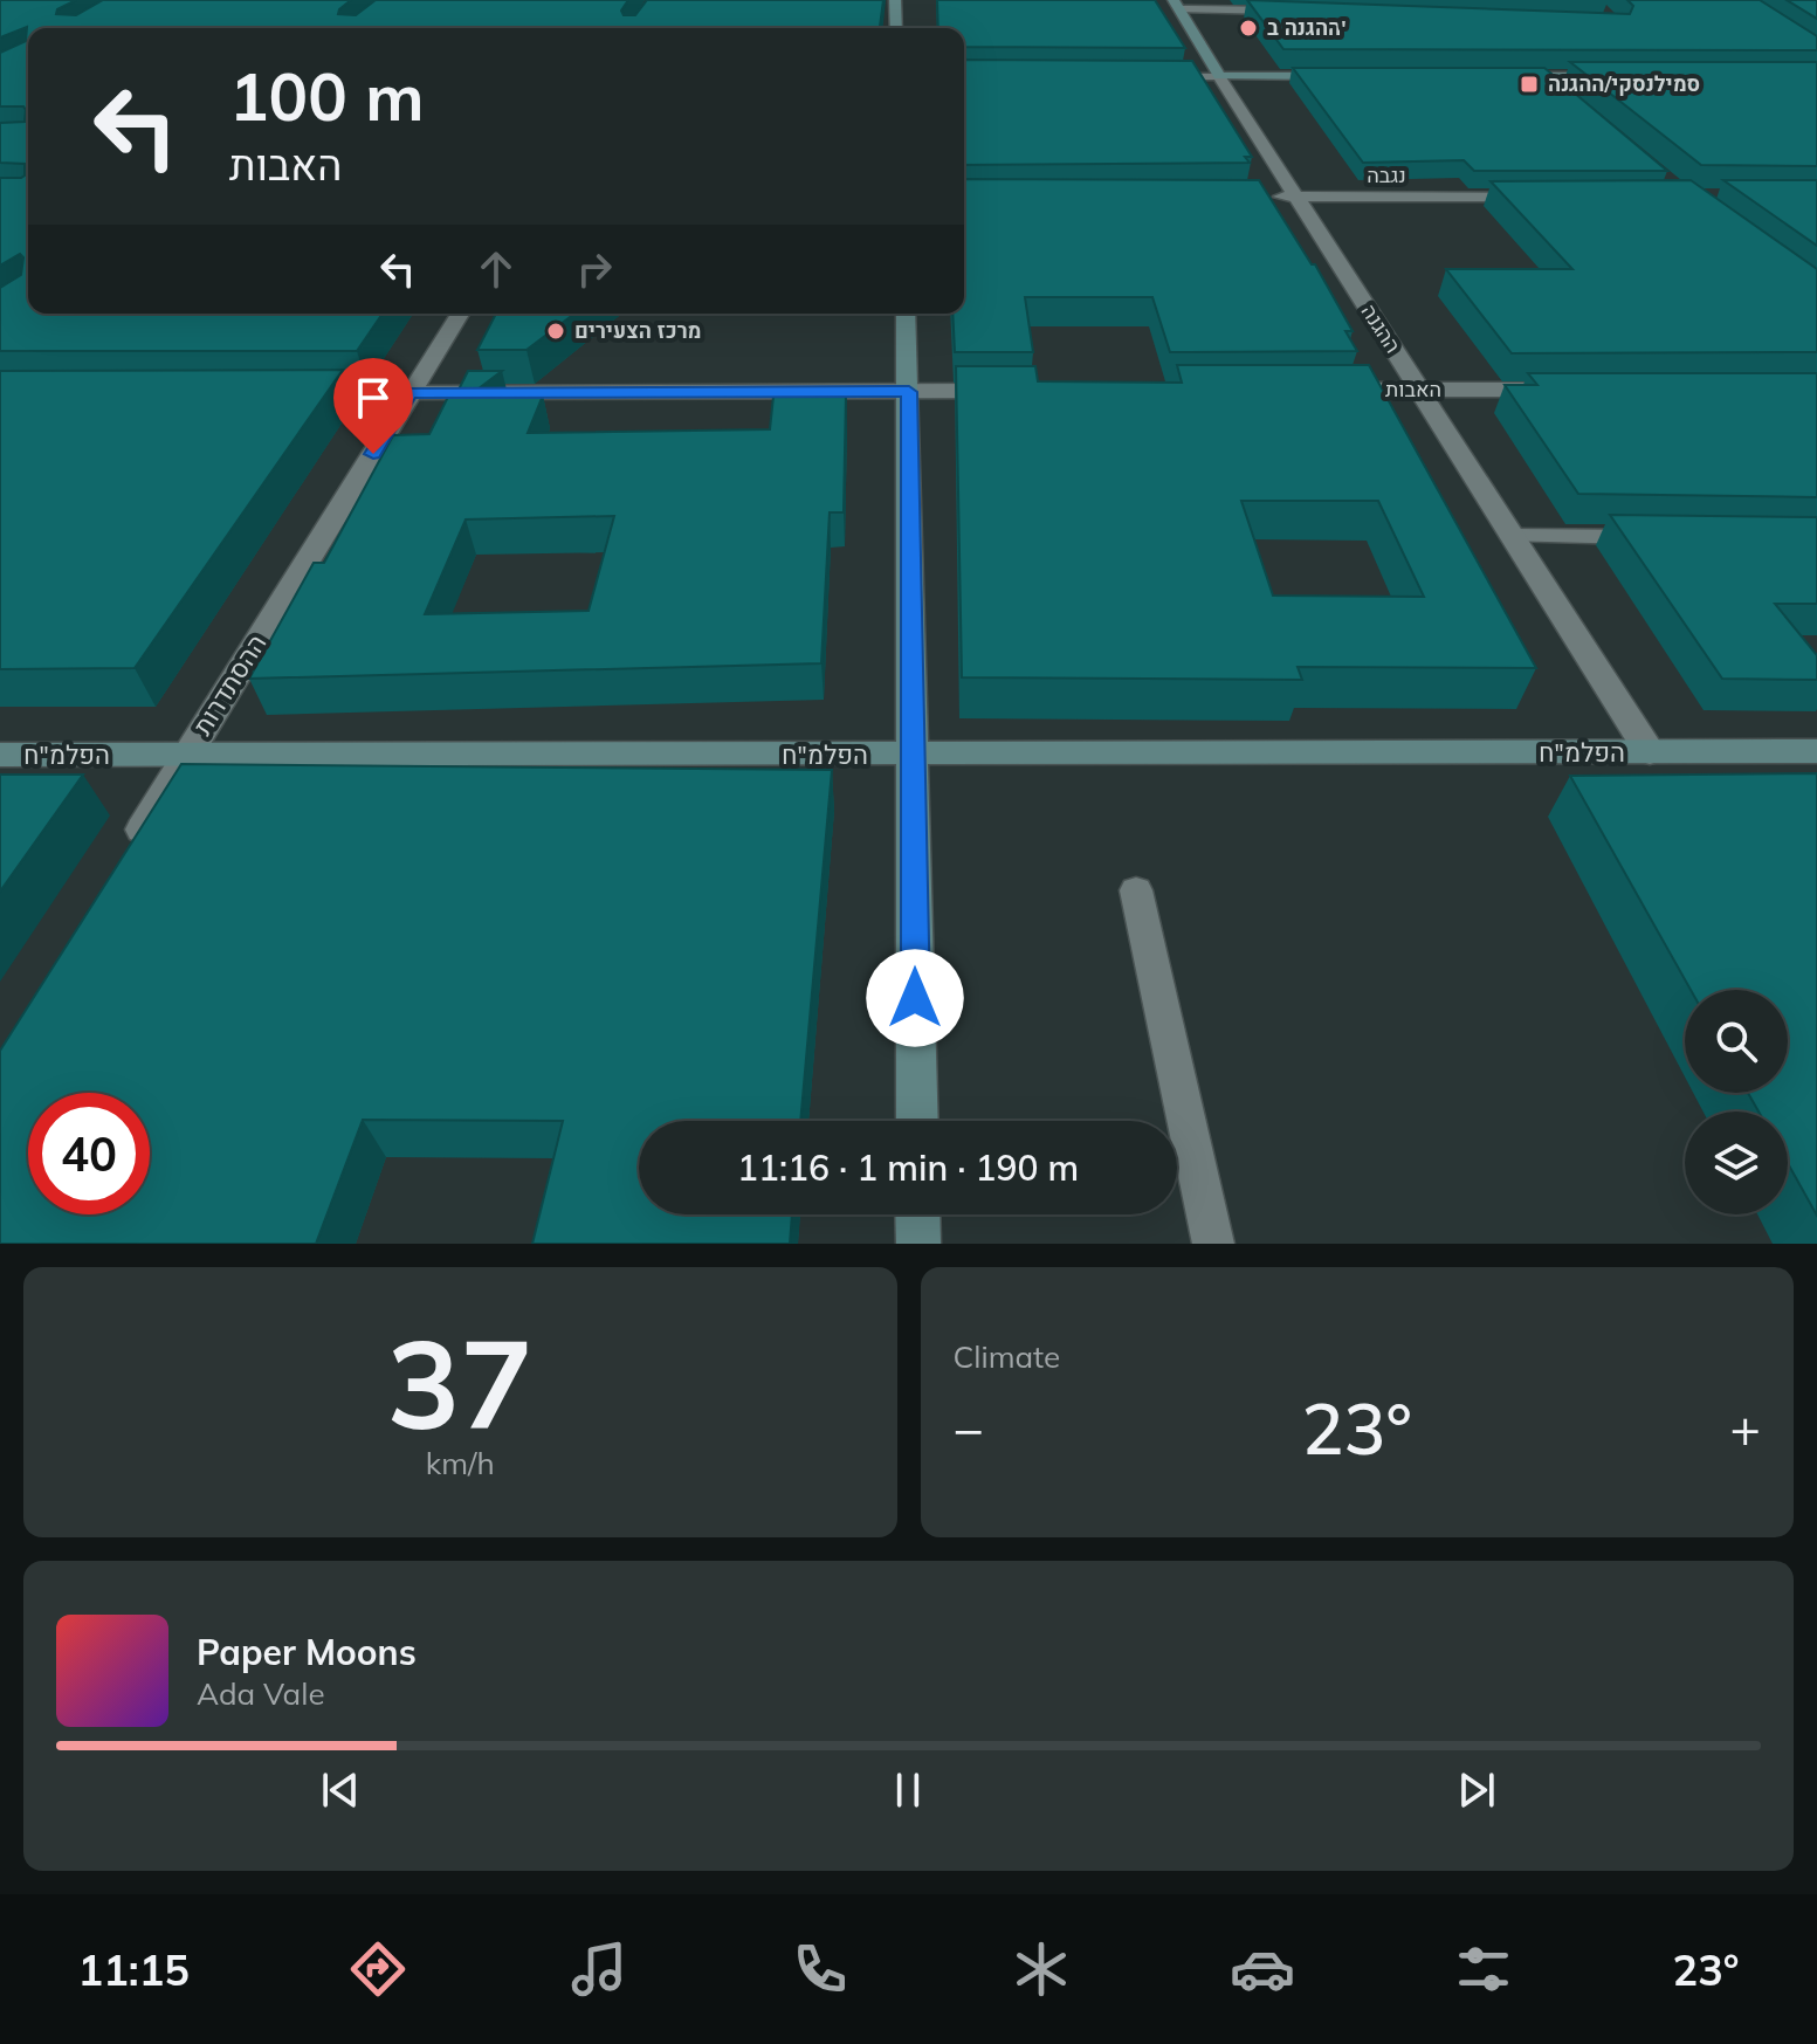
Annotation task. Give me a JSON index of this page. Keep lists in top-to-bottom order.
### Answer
{
  "streets": {
    "street": [
      "נגבה",
      "ההגנה",
      "האבות",
      "ההסתדרות",
      "הפלמ\"ח"
    ]
  },
  "crossings": [
    ["נגבה", "ההגנה"],
    ["ההגנה", "האבות"],
    ["ההגנה", "הפלמ\"ח"],
    ["ההסתדרות", "הפלמ\"ח"]
  ],
  "places": {
    "other": ["ההגנה ב'", "מרכז הצעירים"],
    "transit": ["סמילנסקי/ההגנה"]
  },
  "page": {
    "turn": ["100 m", "האבות"],
    "limit": "40",
    "trip": "11:16 · 1 min · 190 m",
    "tile": [
      ["37", "km/h"],
      "Climate"
    ],
    "heat": ["−", "23°", "+"],
    "song": ["Paper Moons", "Ada Vale"],
    "tabs": ["11:15", "23°"]
  }
}
